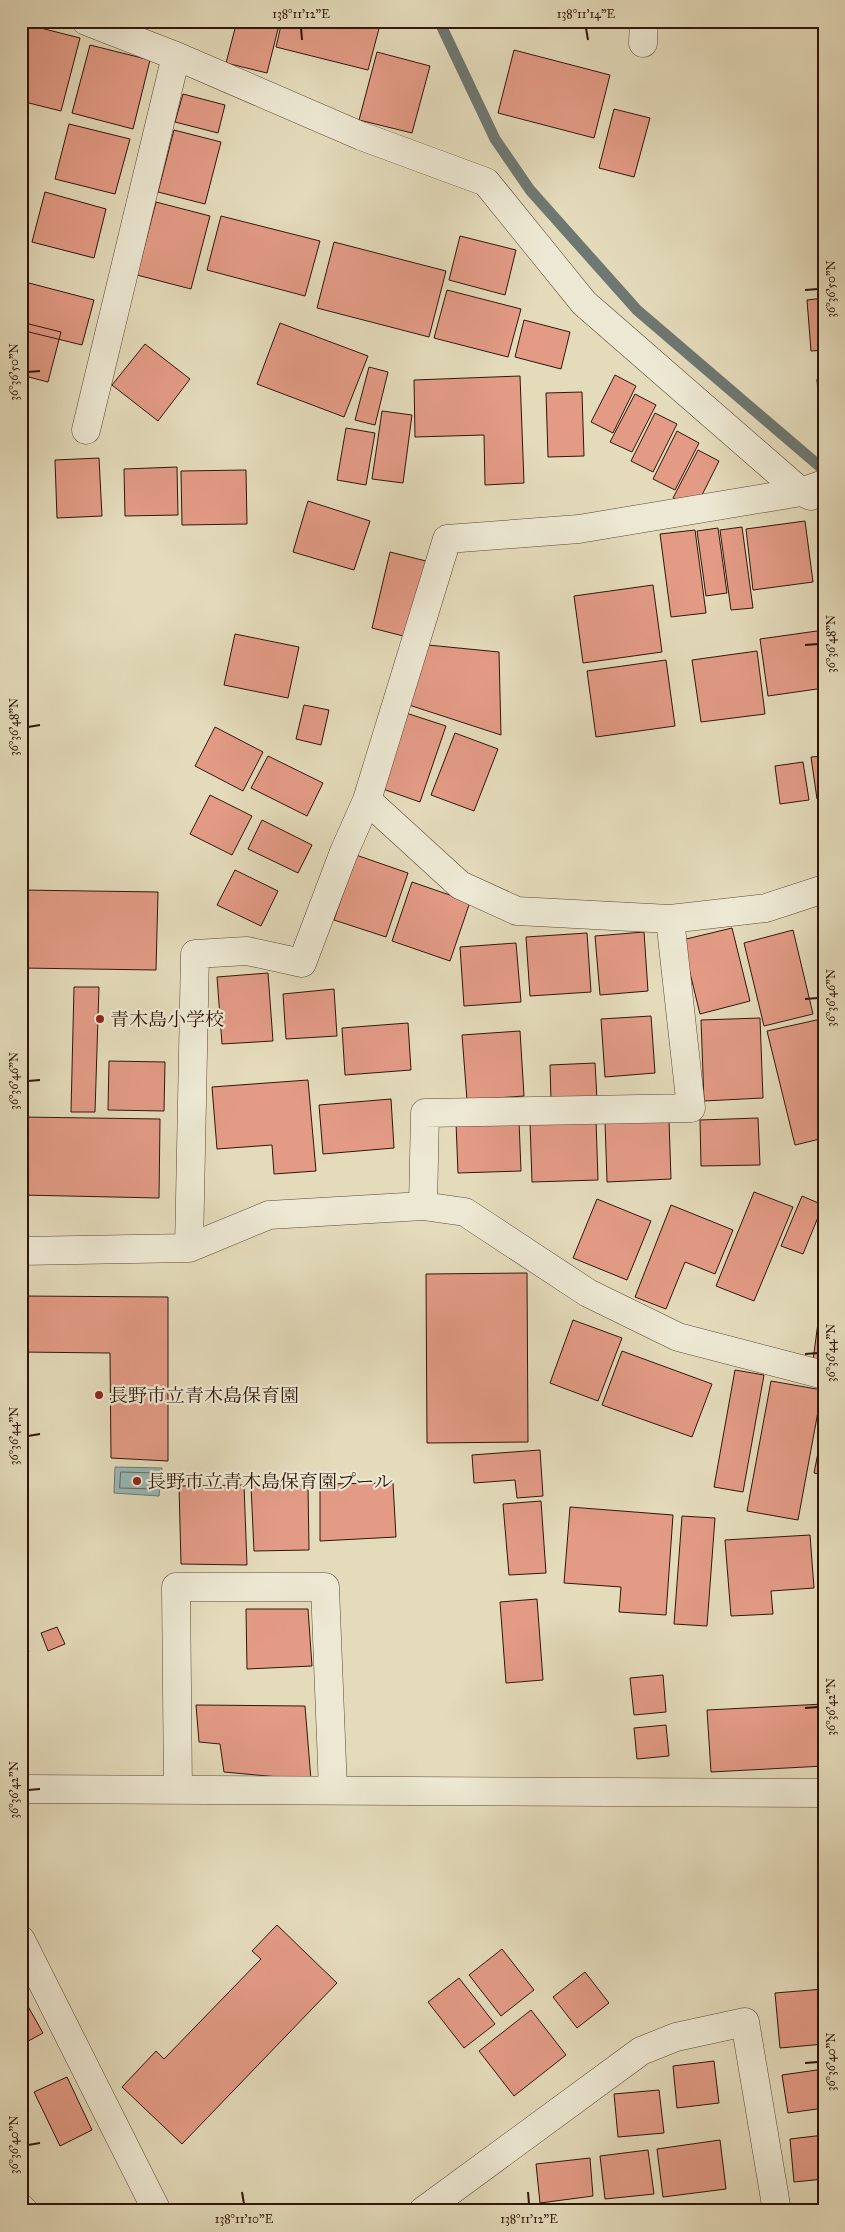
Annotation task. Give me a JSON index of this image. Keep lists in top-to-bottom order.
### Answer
{
  "places": ["青木島小学校", "長野市立青木島保育園", "長野市立青木島保育園プール"],
  "coordinates": [
    "138°11'12\"E",
    "138°11'14\"E",
    "36°36'50\"N",
    "36°36'48\"N",
    "36°36'46\"N",
    "36°36'44\"N",
    "36°36'42\"N",
    "36°36'40\"N",
    "138°11'10\"E"
  ]
}
